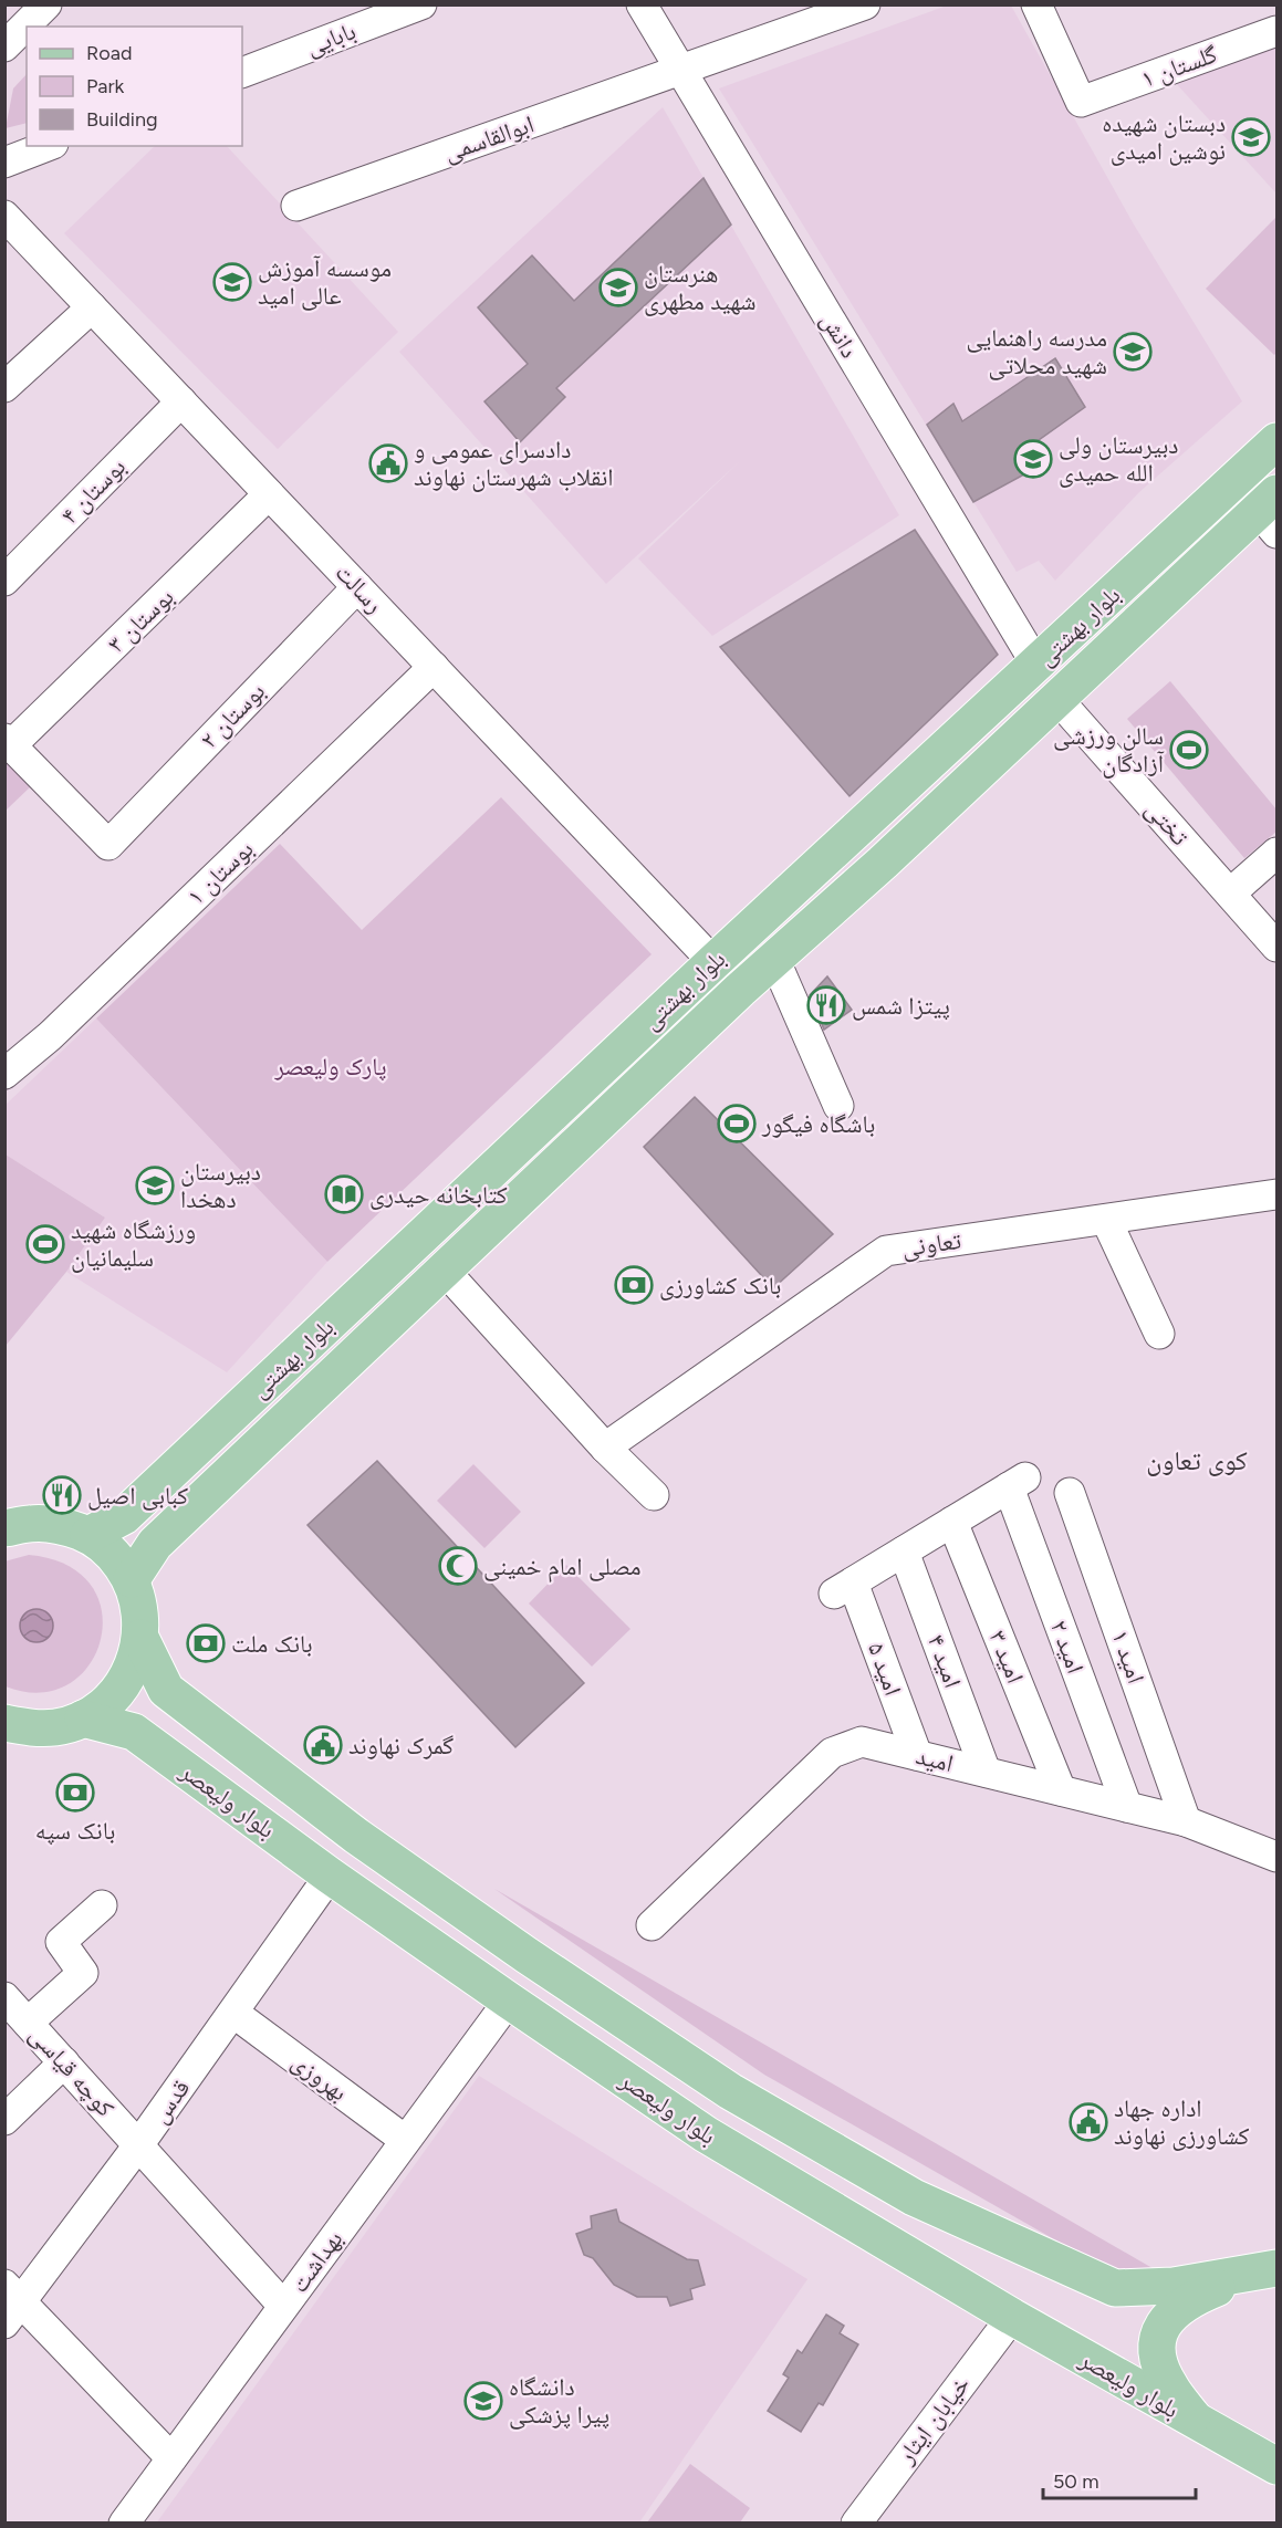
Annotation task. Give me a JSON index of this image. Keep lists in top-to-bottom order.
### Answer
{
  "streets": {
    "main road": ["بلوار بهشتی", "بلوار ولیعصر"],
    "street": [
      "بابایی",
      "گلستان ۱",
      "ابوالقاسمی",
      "دانش",
      "بوستان ۴",
      "رسالت",
      "بوستان ۳",
      "بوستان ۲",
      "تختی",
      "بوستان ۱",
      "تعاونی",
      "امید ۲",
      "امید ۳",
      "امید ۱",
      "امید ۴",
      "امید ۵",
      "امید",
      "کوچه قیاسی",
      "بهروزی",
      "قدس",
      "بهداشت",
      "خیابان ایثار"
    ]
  },
  "crossings": [
    ["ابوالقاسمی", "دانش"],
    ["دانش", "بلوار بهشتی"],
    ["بوستان ۴", "رسالت"],
    ["رسالت", "بوستان ۳"],
    ["رسالت", "بلوار بهشتی"],
    ["رسالت", "بوستان ۲"],
    ["رسالت", "بوستان ۱"],
    ["بوستان ۳", "بوستان ۲"],
    ["بلوار بهشتی", "تختی"],
    ["امید ۲", "امید ۳"],
    ["امید ۲", "امید"],
    ["امید ۳", "امید"],
    ["امید ۱", "امید"],
    ["امید ۴", "امید ۵"],
    ["امید ۴", "امید"],
    ["امید ۵", "امید"],
    ["بلوار ولیعصر", "قدس"],
    ["بلوار ولیعصر", "بهداشت"],
    ["بلوار ولیعصر", "خیابان ایثار"],
    ["کوچه قیاسی", "قدس"],
    ["کوچه قیاسی", "بهداشت"],
    ["بهروزی", "قدس"],
    ["بهروزی", "بهداشت"]
  ],
  "districts": ["کوی تعاون"],
  "parks": ["پارک ولیعصر"],
  "places": {
    "school or university": [
      "دبستان شهیده نوشین امیدی",
      "موسسه آموزش عالی امید",
      "هنرستان شهید مطهری",
      "مدرسه راهنمایی شهید محلاتی",
      "دبیرستان ولی الله حمیدی",
      "دبیرستان دهخدا",
      "دانشگاه پیرا پزشکی"
    ],
    "public building": ["دادسرای عمومی و انقلاب شهرستان نهاوند", "گمرک نهاوند", "اداره جهاد کشاورزی نهاوند"],
    "sports": ["سالن ورزشی آزادگان", "باشگاه فیگور", "ورزشگاه شهید سلیمانیان"],
    "restaurant": ["پیتزا شمس", "کبابی اصیل"],
    "library": ["کتابخانه حیدری"],
    "bank": ["بانک کشاورزی", "بانک ملت", "بانک سپه"],
    "mosque": ["مصلی امام خمینی"]
  },
  "legend": ["Road", "Park", "Building"],
  "scale_bar": "50 m"
}
